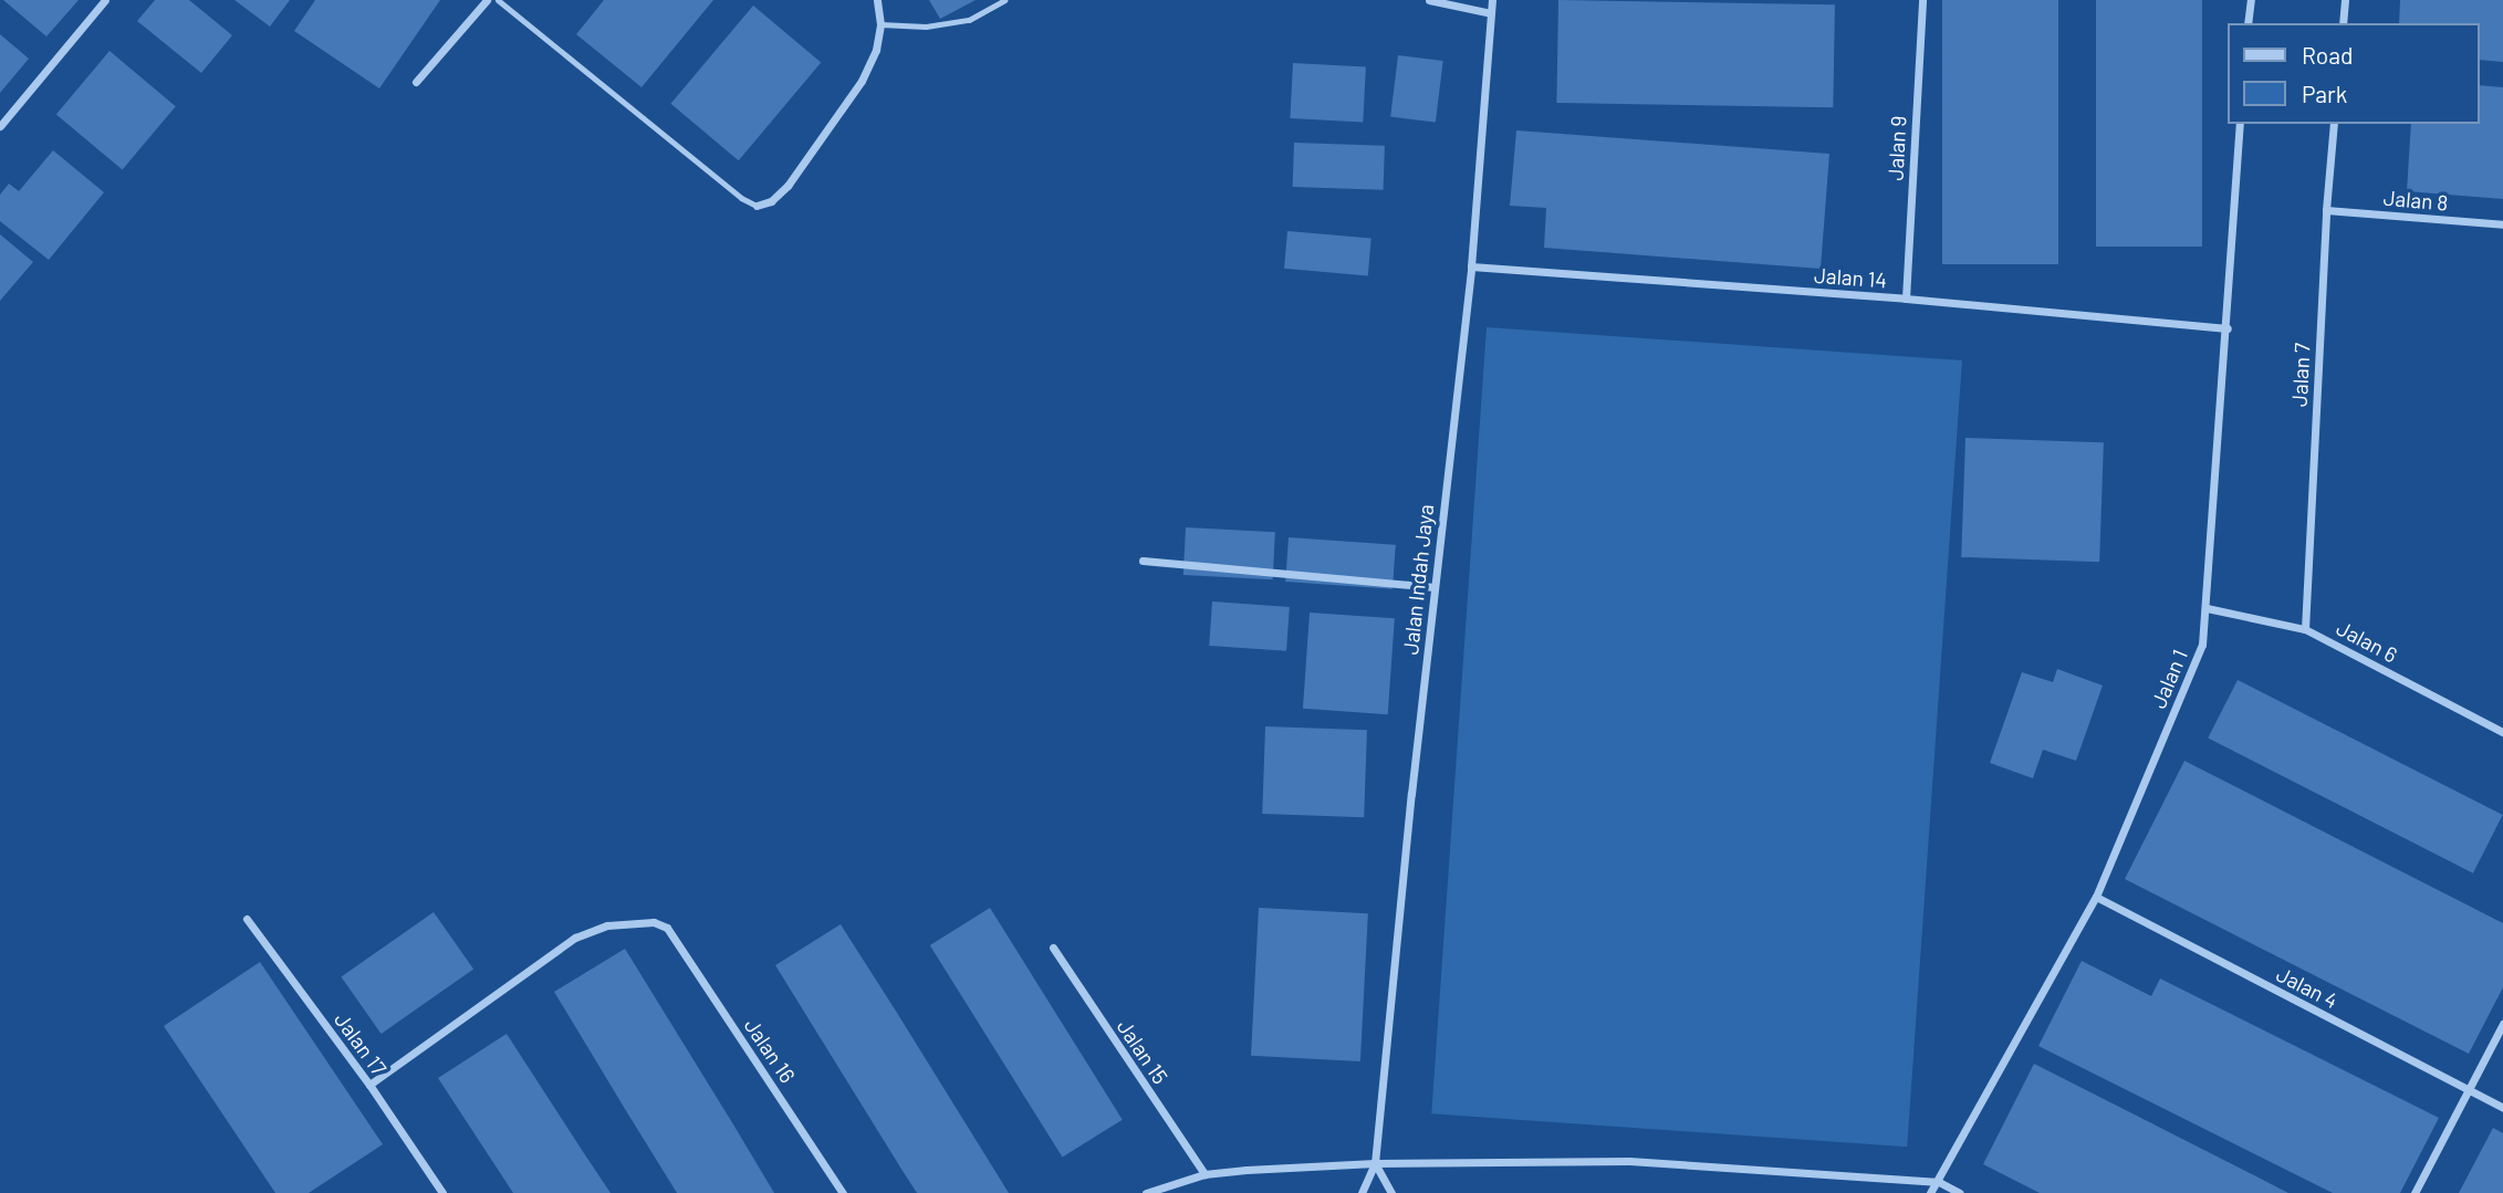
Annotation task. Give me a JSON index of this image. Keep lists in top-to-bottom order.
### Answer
{
  "streets": {
    "street": [
      "Jalan 9",
      "Jalan 8",
      "Jalan 14",
      "Jalan 7",
      "Jalan Indah Jaya",
      "Jalan 6",
      "Jalan 1",
      "Jalan 4",
      "Jalan 17",
      "Jalan 16",
      "Jalan 15"
    ]
  },
  "crossings": [
    ["Jalan 9", "Jalan 14"],
    ["Jalan 8", "Jalan 7"],
    ["Jalan 14", "Jalan Indah Jaya"],
    ["Jalan 14", "Jalan 1"],
    ["Jalan 7", "Jalan 6"],
    ["Jalan 6", "Jalan 1"],
    ["Jalan 1", "Jalan 4"],
    ["Jalan 17", "Jalan 16"]
  ],
  "legend": ["Road", "Park"]
}
